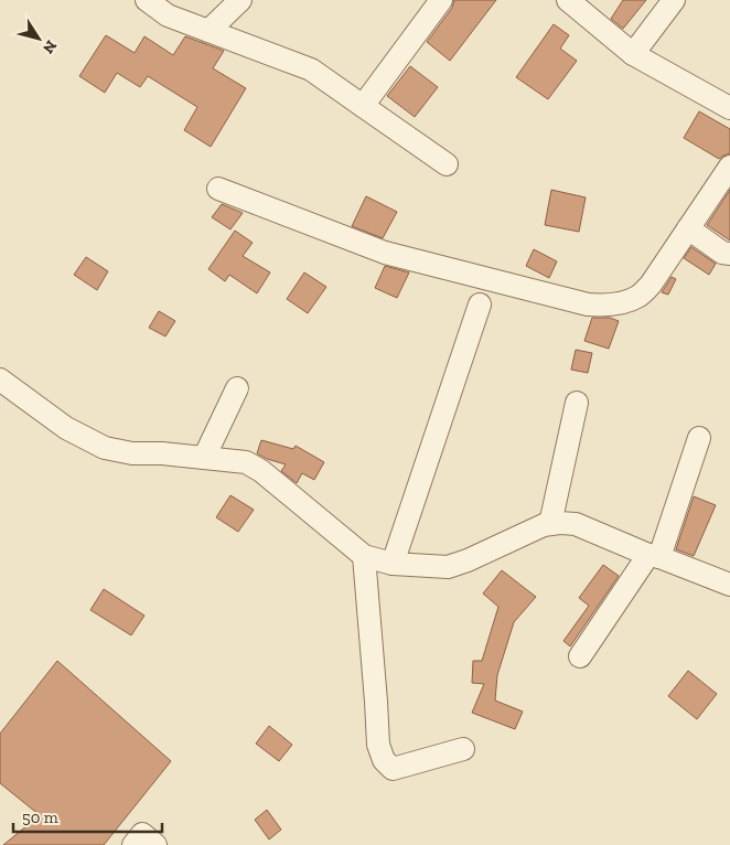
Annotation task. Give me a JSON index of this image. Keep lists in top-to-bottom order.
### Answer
{
  "scale_bar": "50 m",
  "north": "bottom right"
}
